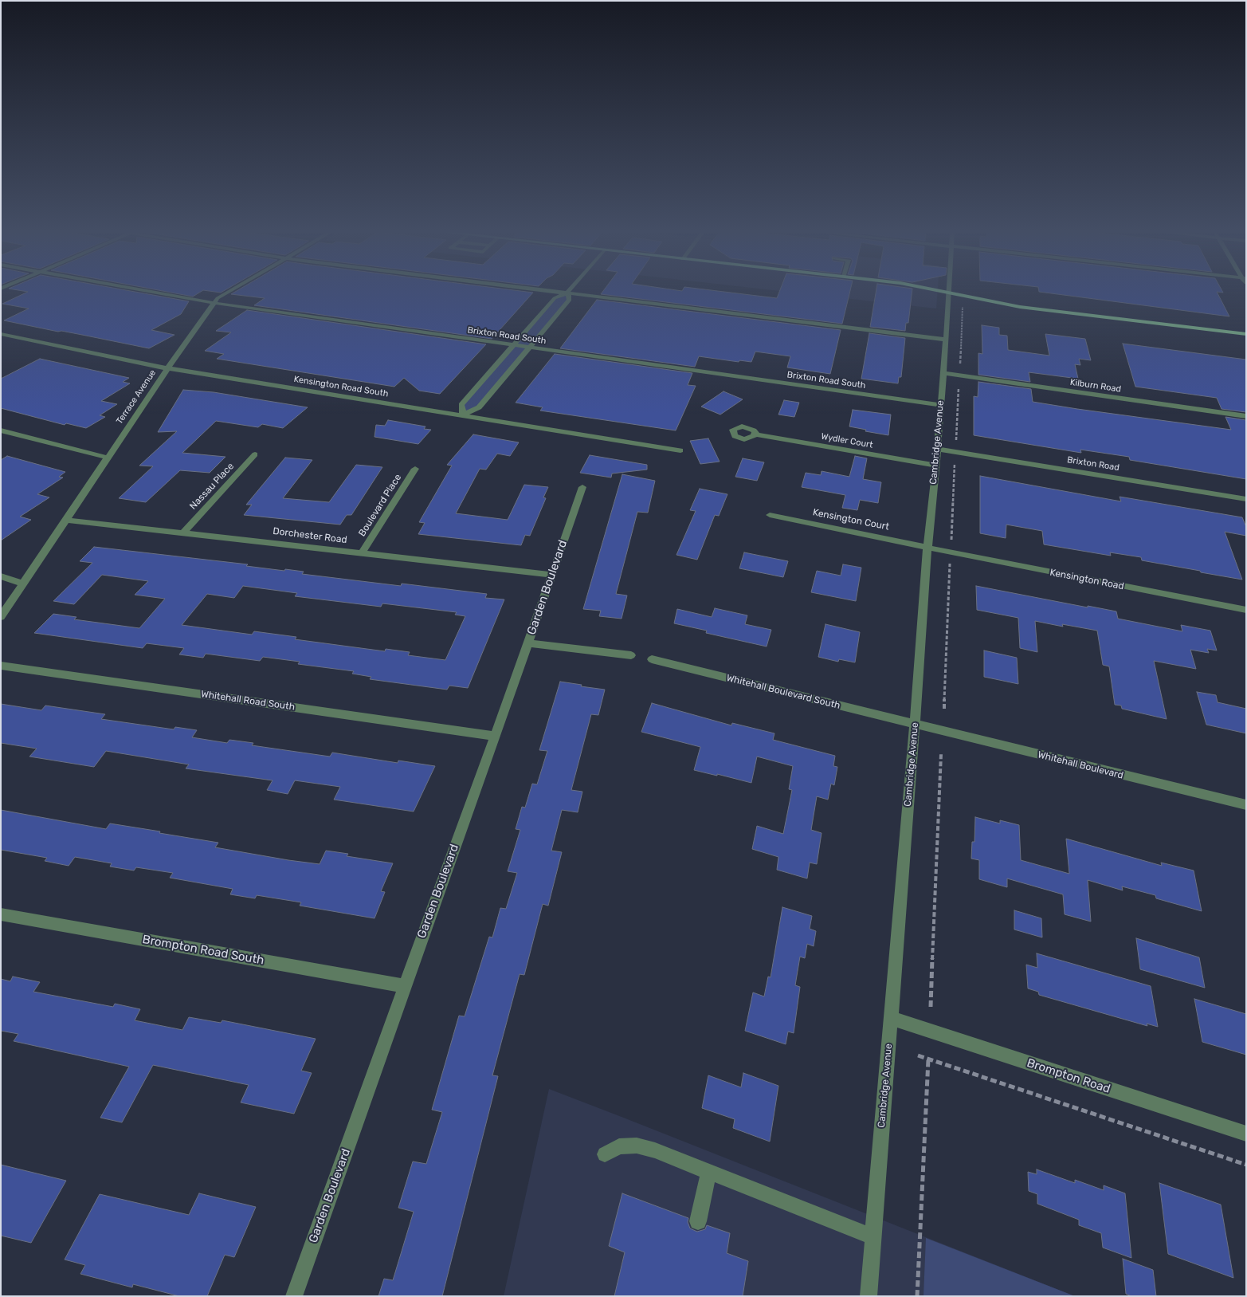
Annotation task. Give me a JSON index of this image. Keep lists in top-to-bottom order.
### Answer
{
  "streets": {
    "street": [
      "Brixton Road South",
      "Kilburn Road",
      "Kensington Road South",
      "Terrace Avenue",
      "Wydler Court",
      "Cambridge Avenue",
      "Brixton Road",
      "Nassau Place",
      "Boulevard Place",
      "Kensington Court",
      "Dorchester Road",
      "Kensington Road",
      "Garden Boulevard",
      "Whitehall Boulevard South",
      "Whitehall Road South",
      "Whitehall Boulevard",
      "Brompton Road South",
      "Brompton Road"
    ]
  },
  "crossings": [
    ["Brixton Road South", "Terrace Avenue"],
    ["Brixton Road South", "Cambridge Avenue"],
    ["Kilburn Road", "Cambridge Avenue"],
    ["Kensington Road South", "Terrace Avenue"],
    ["Terrace Avenue", "Dorchester Road"],
    ["Wydler Court", "Cambridge Avenue"],
    ["Cambridge Avenue", "Brixton Road"],
    ["Cambridge Avenue", "Kensington Court"],
    ["Cambridge Avenue", "Kensington Road"],
    ["Cambridge Avenue", "Whitehall Boulevard South"],
    ["Cambridge Avenue", "Whitehall Boulevard"],
    ["Cambridge Avenue", "Brompton Road"],
    ["Nassau Place", "Dorchester Road"],
    ["Boulevard Place", "Dorchester Road"],
    ["Kensington Court", "Kensington Road"],
    ["Dorchester Road", "Garden Boulevard"],
    ["Garden Boulevard", "Whitehall Road South"],
    ["Garden Boulevard", "Brompton Road South"],
    ["Whitehall Boulevard South", "Whitehall Boulevard"]
  ]
}
